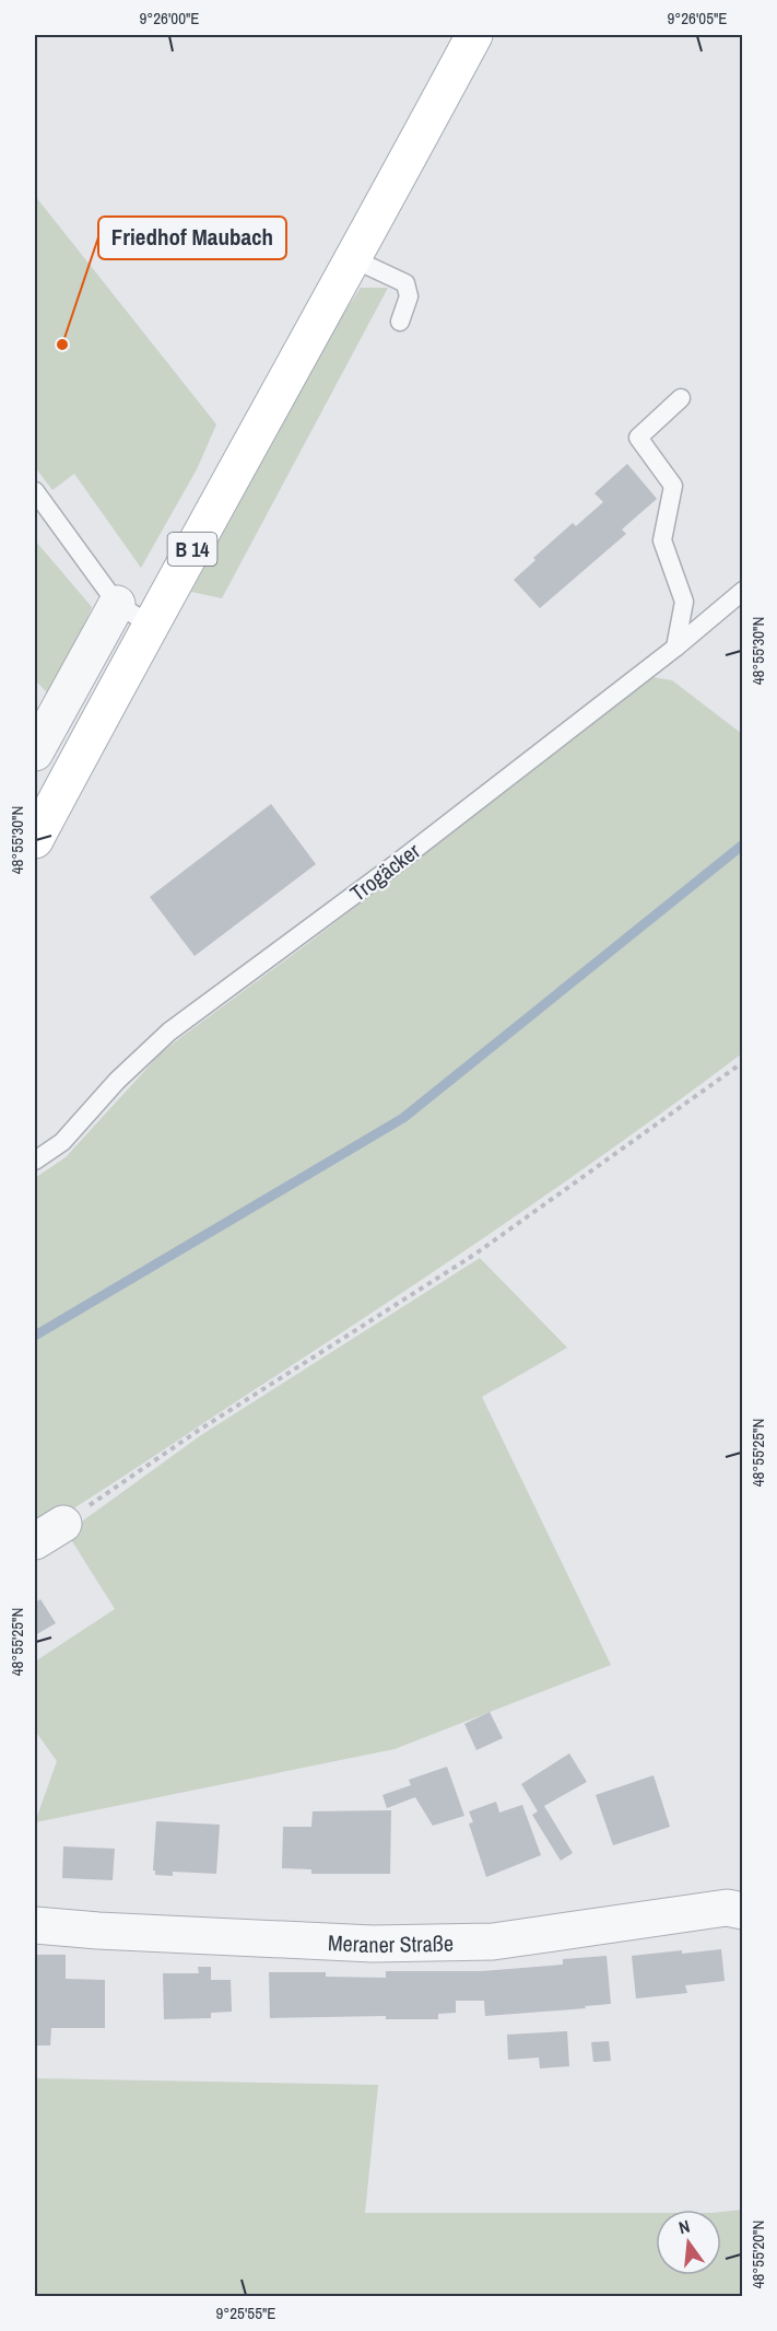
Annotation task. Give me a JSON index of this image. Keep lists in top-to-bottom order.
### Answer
{
  "streets": {
    "main road": ["B 14"],
    "street": ["Meraner Straße"],
    "lane": ["Trogäcker"]
  },
  "places": ["Friedhof Maubach"],
  "north": "top",
  "coordinates": [
    "9°26'00\"E",
    "9°26'05\"E",
    "48°55'30\"N",
    "48°55'25\"N",
    "48°55'20\"N",
    "9°25'55\"E"
  ]
}
